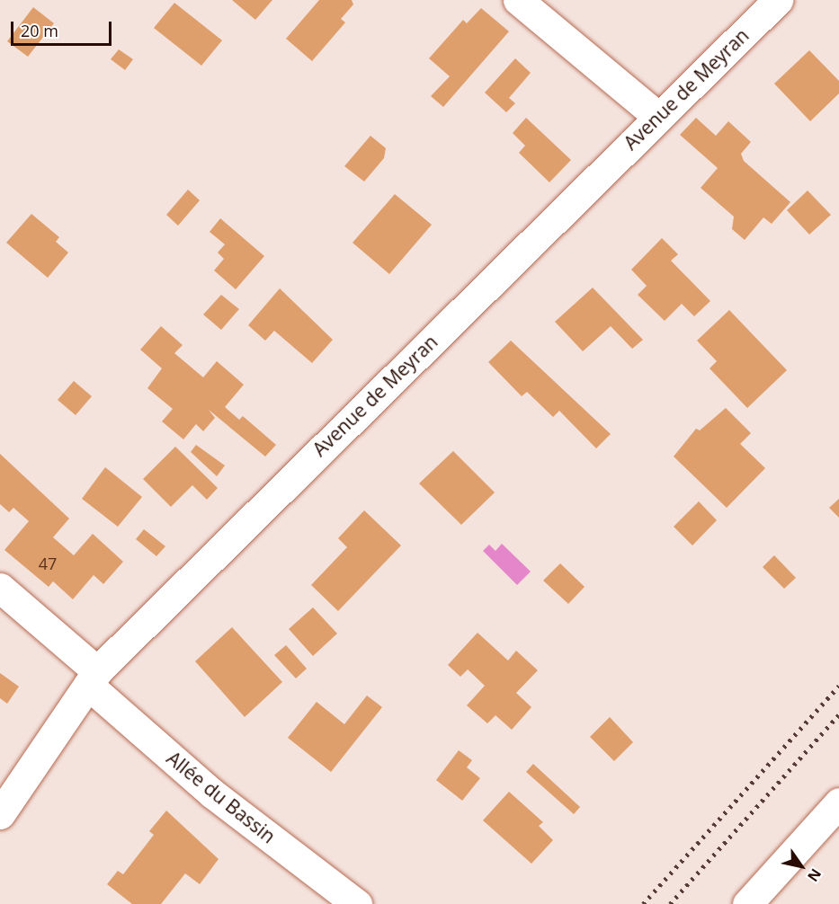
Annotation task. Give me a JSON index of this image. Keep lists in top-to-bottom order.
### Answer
{
  "streets": {
    "street": ["Avenue de Meyran", "Allée du Bassin"]
  },
  "crossings": [
    ["Avenue de Meyran", "Allée du Bassin"]
  ],
  "house_numbers": ["47"],
  "scale_bar": "20 m",
  "north": "bottom right"
}
